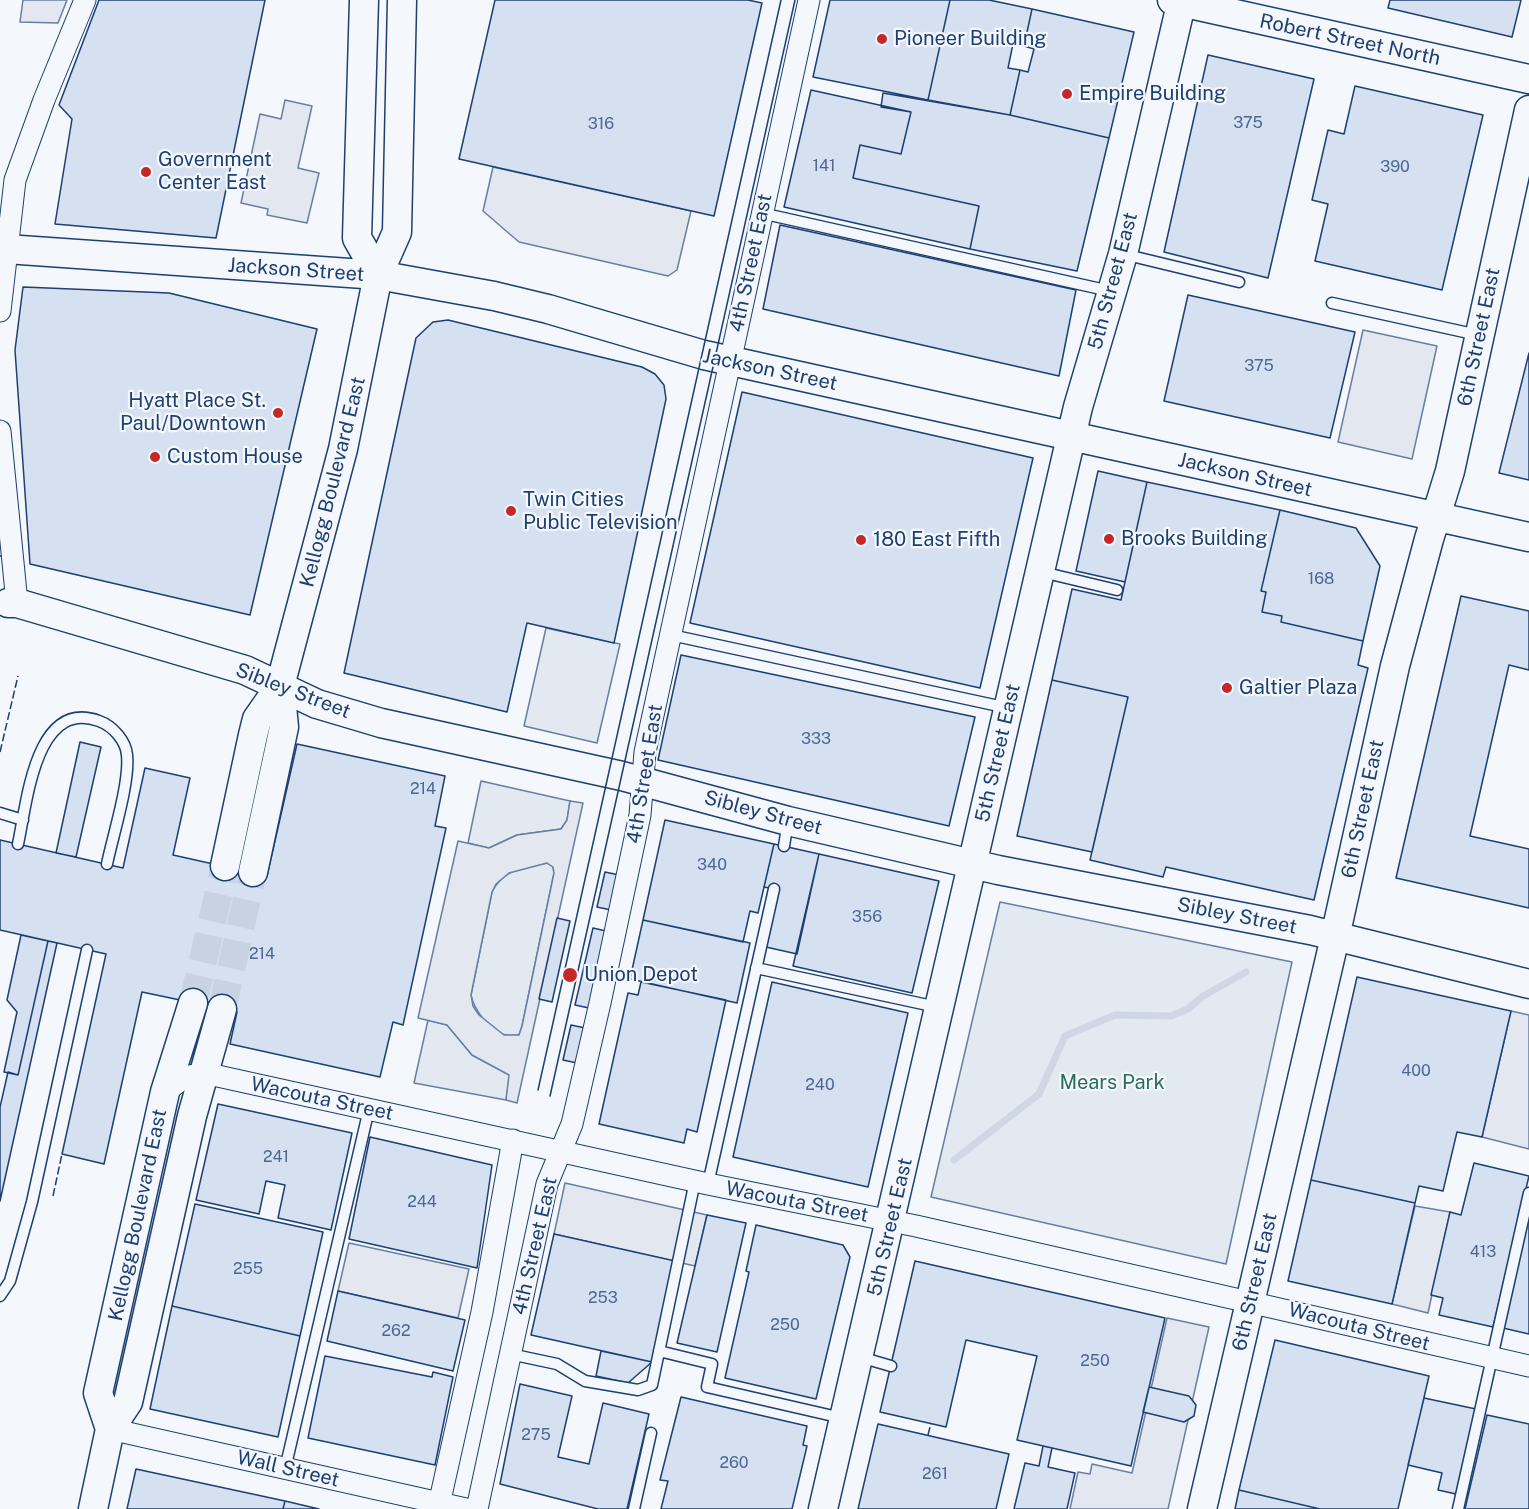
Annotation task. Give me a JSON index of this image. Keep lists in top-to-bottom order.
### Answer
{
  "streets": {
    "main road": [
      "Robert Street North",
      "Jackson Street",
      "5th Street East",
      "6th Street East",
      "Kellogg Boulevard East",
      "Sibley Street"
    ],
    "street": ["4th Street East", "Wacouta Street", "Wall Street"]
  },
  "crossings": [
    ["Robert Street North", "5th Street East"],
    ["4th Street East", "Jackson Street"],
    ["4th Street East", "Sibley Street"],
    ["4th Street East", "Wacouta Street"],
    ["4th Street East", "Wall Street"],
    ["Jackson Street", "5th Street East"],
    ["Jackson Street", "6th Street East"],
    ["Jackson Street", "Kellogg Boulevard East"],
    ["5th Street East", "Sibley Street"],
    ["5th Street East", "Wacouta Street"],
    ["6th Street East", "Sibley Street"],
    ["6th Street East", "Wacouta Street"],
    ["Kellogg Boulevard East", "Sibley Street"],
    ["Kellogg Boulevard East", "Wacouta Street"],
    ["Kellogg Boulevard East", "Wall Street"]
  ],
  "parks": ["Mears Park"],
  "places": [
    "Pioneer Building",
    "Empire Building",
    "Government Center East",
    "Hyatt Place St. Paul/Downtown",
    "Custom House",
    "Twin Cities Public Television",
    "Brooks Building",
    "180 East Fifth",
    "Galtier Plaza",
    "Union Depot"
  ],
  "house_numbers": [
    "375",
    "316",
    "141",
    "390",
    "375",
    "168",
    "333",
    "214",
    "340",
    "356",
    "214",
    "400",
    "240",
    "241",
    "244",
    "413",
    "255",
    "253",
    "250",
    "262",
    "250",
    "275",
    "260",
    "261"
  ]
}
